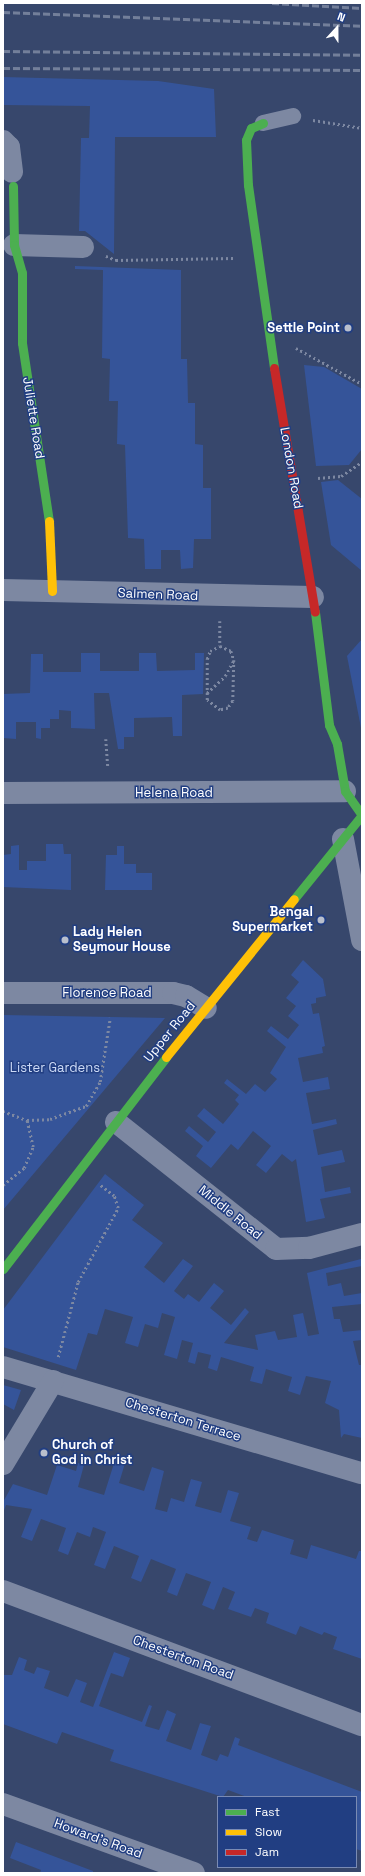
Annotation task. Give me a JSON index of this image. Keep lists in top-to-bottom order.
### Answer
{
  "streets": {
    "street": [
      "Juliette Road",
      "London Road",
      "Salmen Road",
      "Helena Road",
      "Florence Road",
      "Upper Road",
      "Middle Road",
      "Chesterton Terrace",
      "Chesterton Road",
      "Howard's Road"
    ]
  },
  "crossings": [
    ["Juliette Road", "Salmen Road"],
    ["London Road", "Salmen Road"],
    ["London Road", "Helena Road"],
    ["London Road", "Upper Road"],
    ["Florence Road", "Upper Road"],
    ["Upper Road", "Middle Road"]
  ],
  "parks": ["Lister Gardens"],
  "places": [
    "Settle Point",
    "Bengal Supermarket",
    "Lady Helen Seymour House",
    "Church of God in Christ"
  ],
  "legend": ["Fast", "Slow", "Jam"],
  "north": "top"
}
